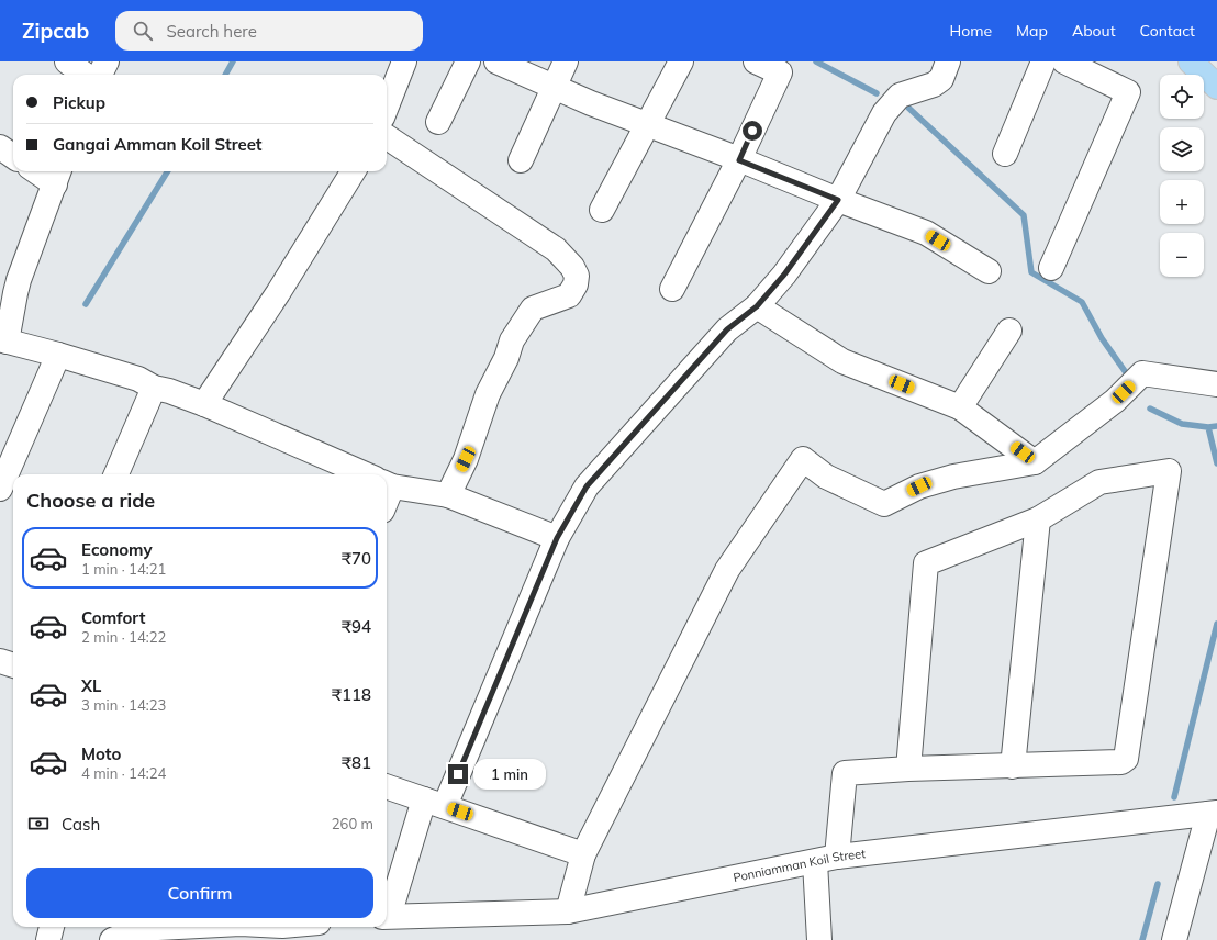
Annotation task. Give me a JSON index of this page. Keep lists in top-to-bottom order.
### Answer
{
  "streets": {
    "street": ["Ponniamman Koil Street"]
  },
  "page": {
    "header": "Zipcab",
    "search": "Search here",
    "nav": [
      "Home",
      "Map",
      "About",
      "Contact"
    ],
    "map_buttons": ["+", "−"],
    "banner": ["Pickup", "Gangai Amman Koil Street"],
    "heading": "Choose a ride",
    "list": [
      {
        "name": "Economy",
        "note": "1 min · 14:21",
        "value": "₹70"
      },
      {
        "name": "Comfort",
        "note": "2 min · 14:22",
        "value": "₹94"
      },
      {
        "name": "XL",
        "note": "3 min · 14:23",
        "value": "₹118"
      },
      {
        "name": "Moto",
        "note": "4 min · 14:24",
        "value": "₹81"
      }
    ],
    "bubble": "1 min",
    "pay": ["Cash", "260 m"],
    "buttons": "Confirm"
  }
}
